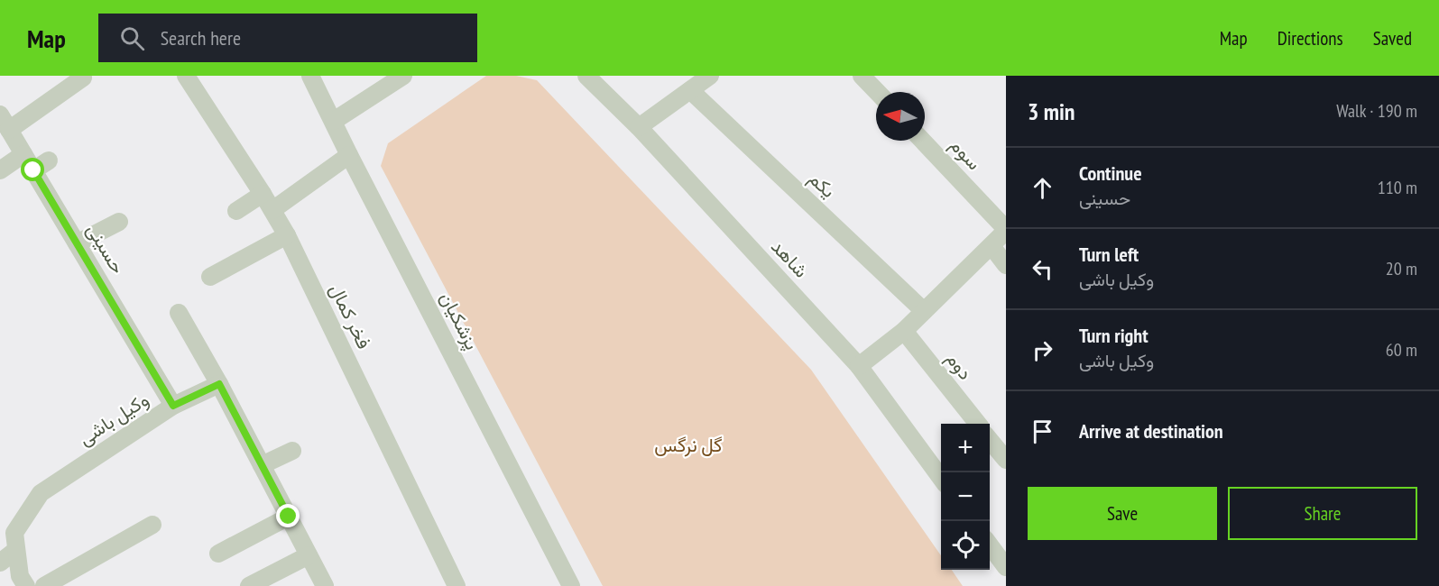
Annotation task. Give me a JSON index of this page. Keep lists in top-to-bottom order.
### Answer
{
  "streets": {
    "street": [
      "سوم",
      "یکم",
      "حسینی",
      "شاهد",
      "فخر کمال",
      "پزشکیان",
      "دوم",
      "وکیل باشی"
    ]
  },
  "crossings": [
    ["حسینی", "وکیل باشی"]
  ],
  "parks": ["گل نرگس"],
  "north": "left",
  "page": {
    "header": "Map",
    "search": "Search here",
    "nav": ["Map", "Directions", "Saved"],
    "heading": ["3 min", "Walk · 190 m"],
    "list": [
      ["Continue", "حسینی", "110 m"],
      ["Turn left", "وکیل باشی", "20 m"],
      ["Turn right", "وکیل باشی", "60 m"],
      "Arrive at destination"
    ],
    "map_buttons": ["+", "−"],
    "buttons": ["Save", "Share"]
  }
}
